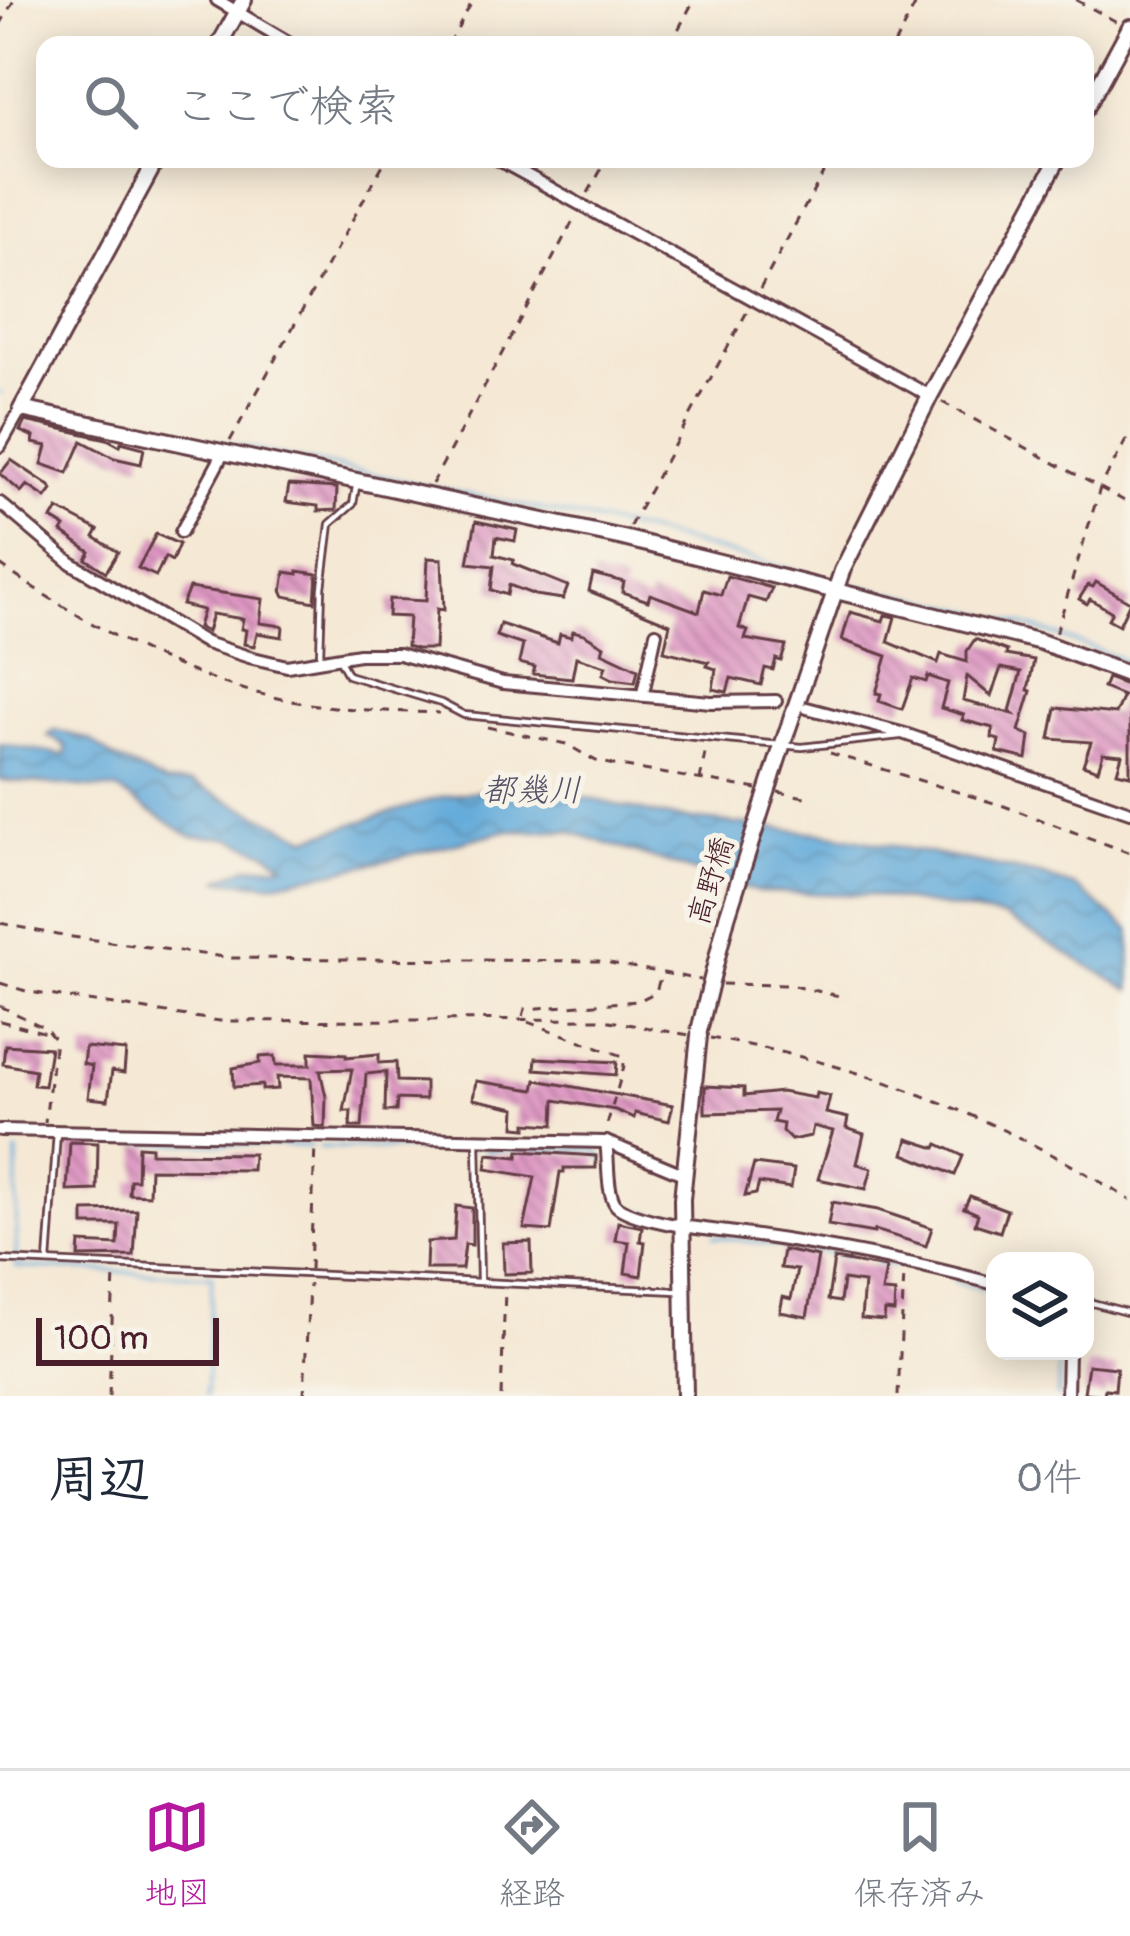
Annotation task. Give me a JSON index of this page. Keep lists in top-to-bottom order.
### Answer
{
  "streets": {
    "street": ["高野橋"]
  },
  "water": ["都幾川"],
  "scale_bar": "100 m",
  "page": {
    "search": "ここで検索",
    "scale": "100 m",
    "heading": ["周辺", "0件"],
    "nav": ["地図", "経路", "保存済み"]
  }
}
